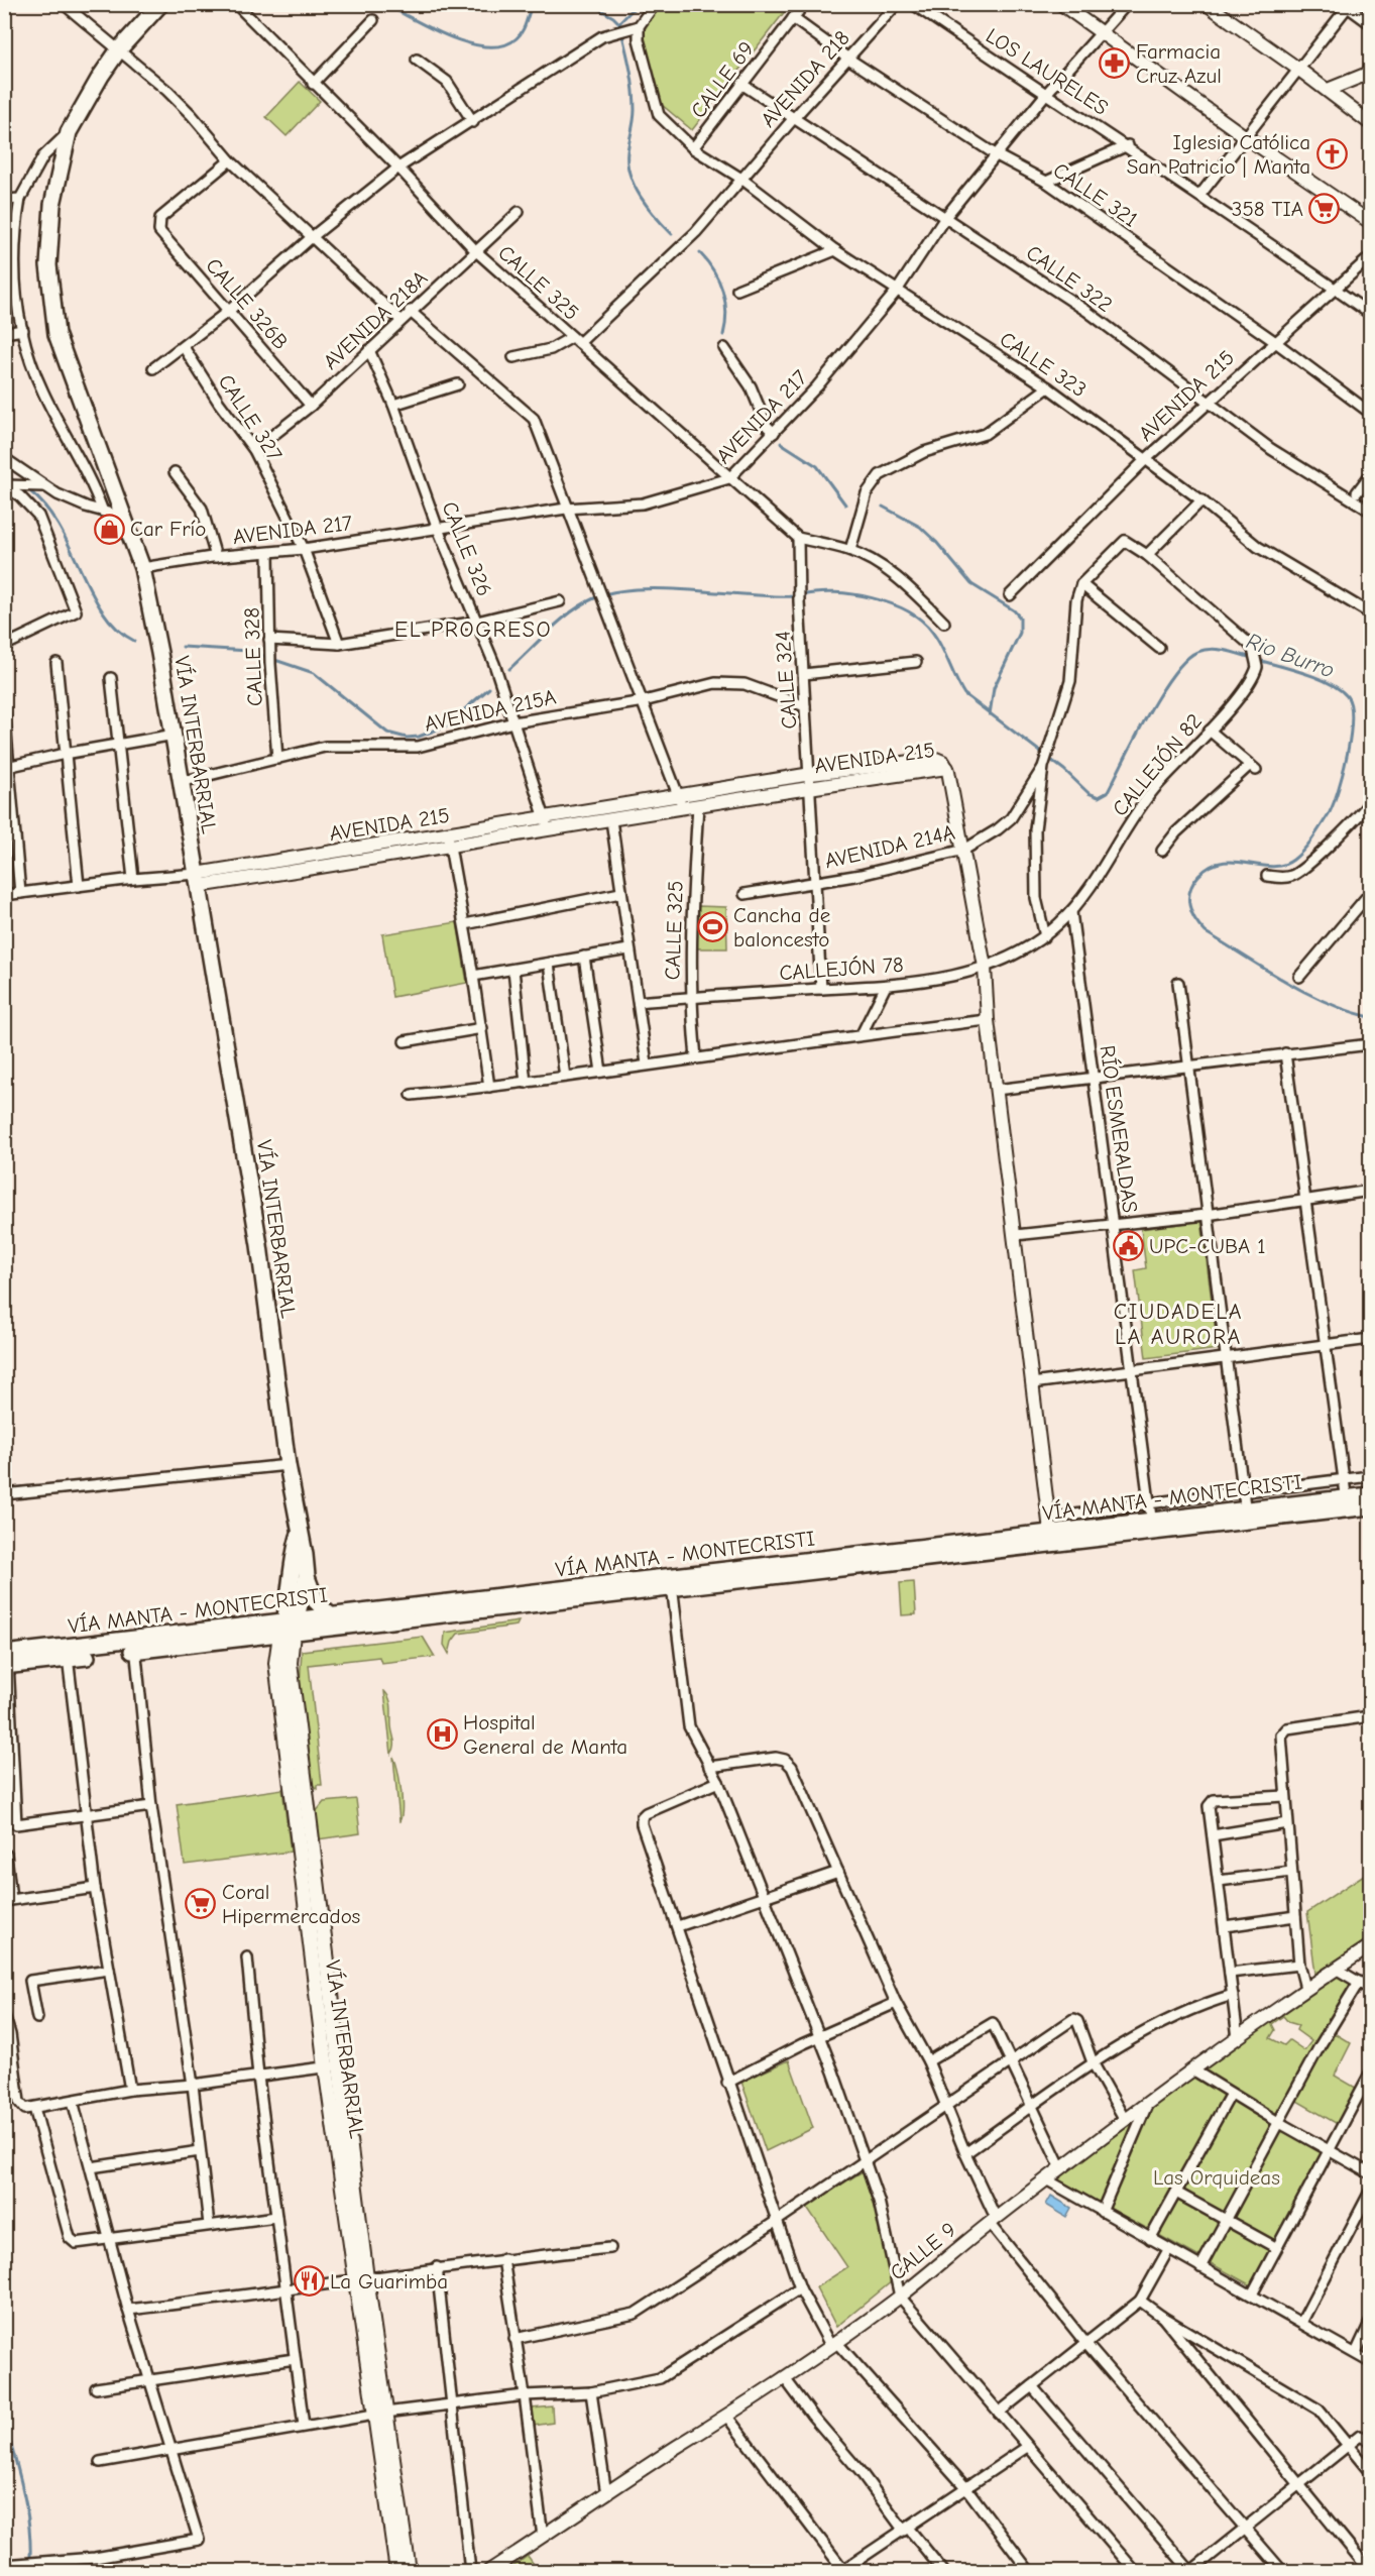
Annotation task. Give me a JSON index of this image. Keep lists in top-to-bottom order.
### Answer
{
  "streets": {
    "main road": ["VÍA INTERBARRIAL", "VÍA MANTA - MONTECRISTI"],
    "street": [
      "LOS LAURELES",
      "AVENIDA 218",
      "CALLE 69",
      "CALLE 321",
      "CALLE 322",
      "CALLE 325",
      "CALLE 326B",
      "AVENIDA 218A",
      "CALLE 323",
      "AVENIDA 215",
      "AVENIDA 217",
      "CALLE 327",
      "CALLE 326",
      "CALLE 328",
      "CALLE 324",
      "AVENIDA 215A",
      "CALLEJÓN 82",
      "AVENIDA 214A",
      "CALLEJÓN 78",
      "RÍO ESMERALDAS",
      "CALLE 9"
    ]
  },
  "crossings": [
    ["LOS LAURELES", "AVENIDA 215"],
    ["LOS LAURELES", "AVENIDA 217"],
    ["AVENIDA 218", "CALLE 321"],
    ["AVENIDA 218", "CALLE 322"],
    ["AVENIDA 218", "CALLE 325"],
    ["AVENIDA 218", "CALLE 323"],
    ["CALLE 69", "CALLE 321"],
    ["CALLE 69", "CALLE 322"],
    ["CALLE 69", "CALLE 323"],
    ["CALLE 321", "AVENIDA 215"],
    ["CALLE 321", "AVENIDA 217"],
    ["CALLE 322", "AVENIDA 215"],
    ["CALLE 322", "AVENIDA 217"],
    ["CALLE 325", "AVENIDA 218A"],
    ["CALLE 325", "AVENIDA 215"],
    ["CALLE 325", "AVENIDA 217"],
    ["CALLE 325", "CALLE 324"],
    ["CALLE 325", "CALLEJÓN 78"],
    ["CALLE 326B", "AVENIDA 218A"],
    ["AVENIDA 218A", "CALLE 327"],
    ["AVENIDA 218A", "CALLE 326"],
    ["CALLE 323", "AVENIDA 215"],
    ["CALLE 323", "AVENIDA 217"],
    ["AVENIDA 215", "CALLE 326"],
    ["AVENIDA 215", "CALLE 324"],
    ["AVENIDA 215", "VÍA INTERBARRIAL"],
    ["AVENIDA 215", "AVENIDA 214A"],
    ["AVENIDA 217", "CALLE 327"],
    ["AVENIDA 217", "CALLE 326"],
    ["AVENIDA 217", "CALLE 328"],
    ["AVENIDA 217", "VÍA INTERBARRIAL"],
    ["CALLE 326", "AVENIDA 215A"],
    ["CALLE 328", "AVENIDA 215A"],
    ["CALLE 324", "AVENIDA 215A"],
    ["CALLE 324", "AVENIDA 214A"],
    ["CALLE 324", "CALLEJÓN 78"],
    ["AVENIDA 215A", "VÍA INTERBARRIAL"],
    ["VÍA INTERBARRIAL", "VÍA MANTA - MONTECRISTI"],
    ["CALLEJÓN 82", "CALLEJÓN 78"],
    ["CALLEJÓN 78", "RÍO ESMERALDAS"],
    ["RÍO ESMERALDAS", "VÍA MANTA - MONTECRISTI"]
  ],
  "districts": ["EL PROGRESO", "CIUDADELA LA AURORA"],
  "water": ["Rio Burro"],
  "parks": ["Las Orquideas"],
  "places": {
    "pharmacy": ["Farmacia Cruz Azul"],
    "church": ["Iglesia Católica San Patricio | Manta"],
    "supermarket": ["358 TIA", "Coral Hipermercados"],
    "shop": ["Car Frío"],
    "sports": ["Cancha de baloncesto"],
    "public building": ["UPC-CUBA 1"],
    "hospital": ["Hospital General de Manta"],
    "restaurant": ["La Guarimba"]
  }
}
